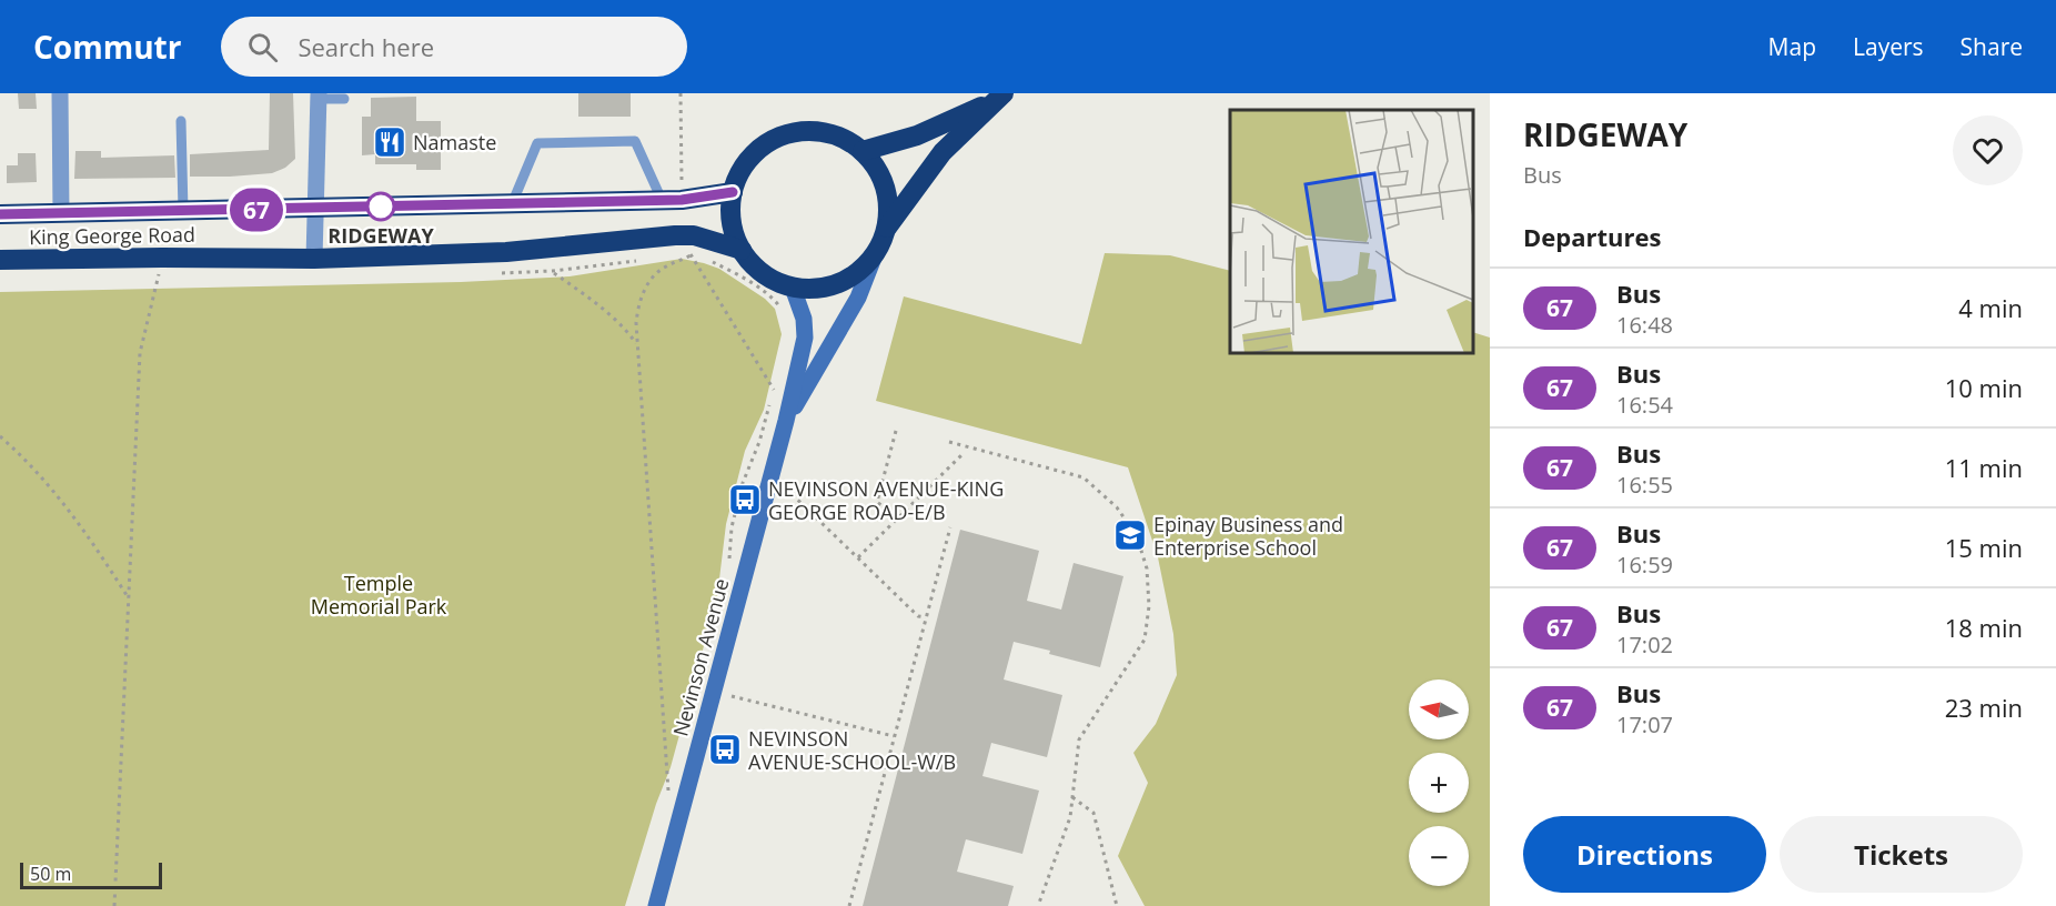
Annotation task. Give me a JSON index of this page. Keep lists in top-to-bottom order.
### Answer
{
  "streets": {
    "highway": ["King George Road"],
    "street": ["Nevinson Avenue"]
  },
  "crossings": [
    ["King George Road", "Nevinson Avenue"]
  ],
  "parks": ["Temple Memorial Park"],
  "places": {
    "restaurant": ["Namaste"],
    "other": ["RIDGEWAY"],
    "bus stop": ["NEVINSON AVENUE-KING GEORGE ROAD-E/B", "NEVINSON AVENUE-SCHOOL-W/B"],
    "school or university": ["Epinay Business and Enterprise School"]
  },
  "lines": ["bus line 67"],
  "scale_bar": "50 m",
  "north": "left",
  "page": {
    "header": "Commutr",
    "search": "Search here",
    "nav": ["Map", "Layers", "Share"],
    "on_map": "67",
    "heading": [
      ["RIDGEWAY", "Bus"],
      "Departures"
    ],
    "list": [
      {
        "mark": "67",
        "name": "Bus",
        "note": "16:48",
        "value": "4 min"
      },
      {
        "mark": "67",
        "name": "Bus",
        "note": "16:54",
        "value": "10 min"
      },
      {
        "mark": "67",
        "name": "Bus",
        "note": "16:55",
        "value": "11 min"
      },
      {
        "mark": "67",
        "name": "Bus",
        "note": "16:59",
        "value": "15 min"
      },
      {
        "mark": "67",
        "name": "Bus",
        "note": "17:02",
        "value": "18 min"
      },
      {
        "mark": "67",
        "name": "Bus",
        "note": "17:07",
        "value": "23 min"
      }
    ],
    "map_buttons": ["+", "−"],
    "buttons": ["Directions", "Tickets"],
    "scale": "50 m"
  }
}
